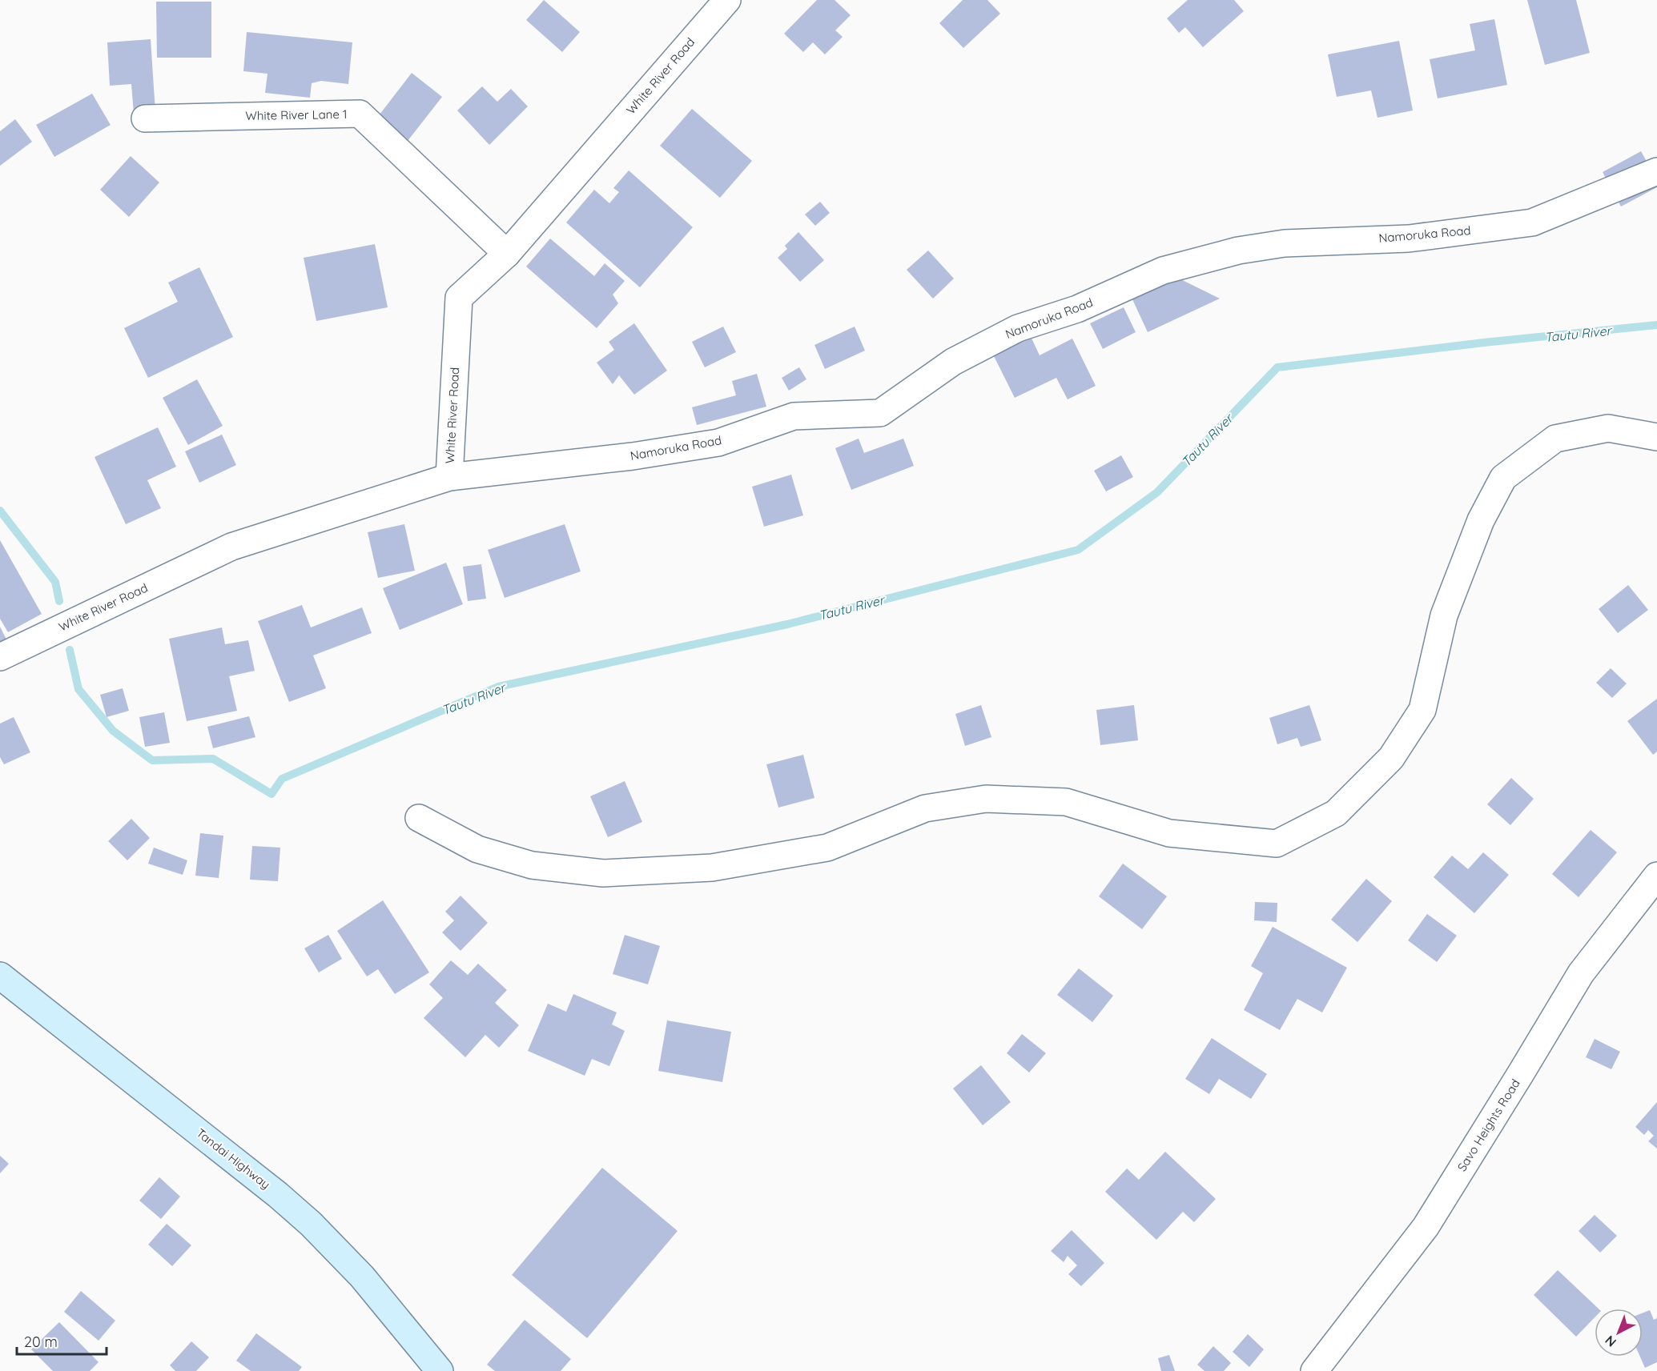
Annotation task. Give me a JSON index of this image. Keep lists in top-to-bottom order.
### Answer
{
  "streets": {
    "main road": ["Tandai Highway"],
    "street": [
      "White River Road",
      "White River Lane 1",
      "Namoruka Road",
      "Savo Heights Road"
    ]
  },
  "crossings": [
    ["White River Road", "White River Lane 1"],
    ["White River Road", "Namoruka Road"]
  ],
  "water": ["Tautu River"],
  "scale_bar": "20 m",
  "north": "bottom left"
}
